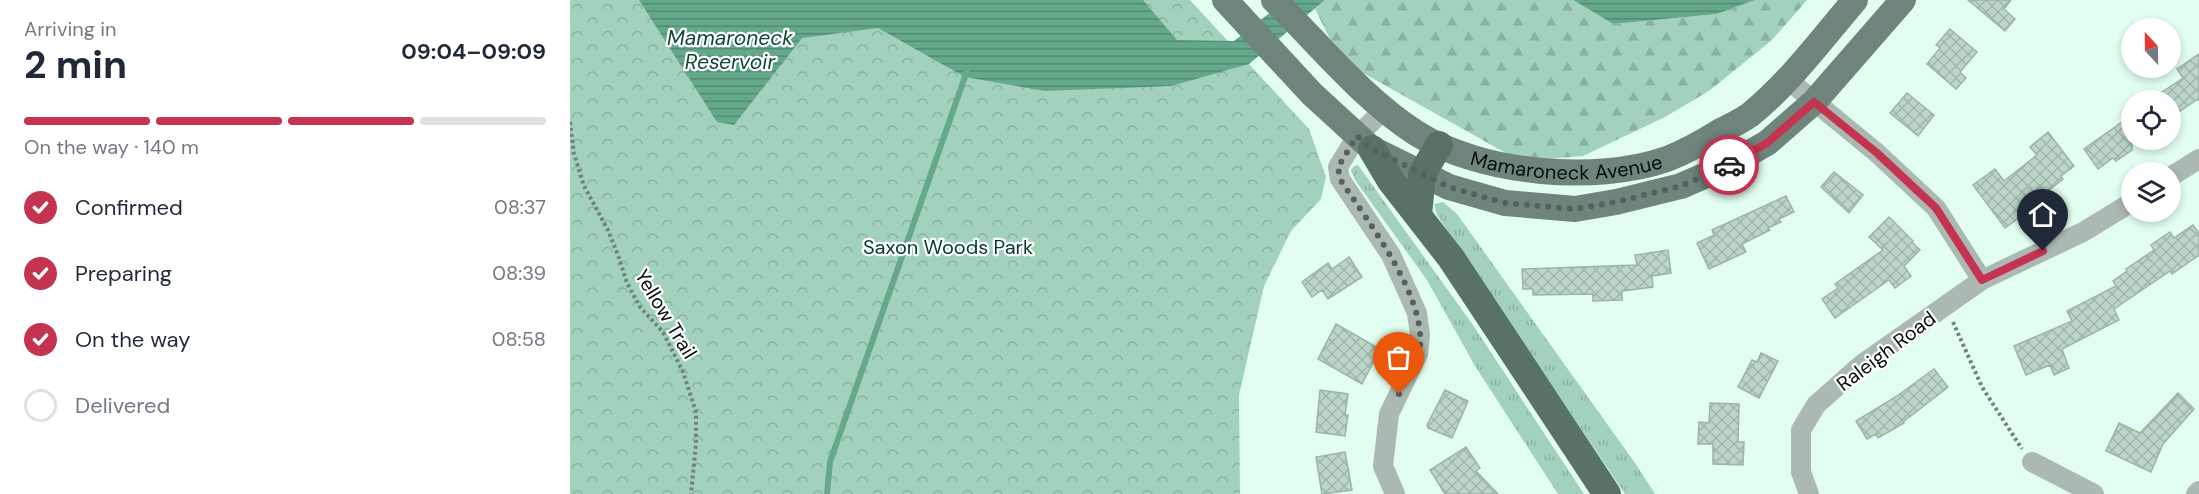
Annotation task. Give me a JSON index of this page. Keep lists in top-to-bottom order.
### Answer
{
  "streets": {
    "main road": ["Mamaroneck Avenue"],
    "street": ["Raleigh Road"],
    "path": ["Yellow Trail"]
  },
  "water": ["Mamaroneck Reservoir"],
  "parks": ["Saxon Woods Park"],
  "north": "top",
  "page": {
    "heading": ["2 min", "Arriving in", "09:04–09:09"],
    "bar": "On the way · 140 m",
    "list": [
      ["Confirmed", "08:37"],
      ["Preparing", "08:39"],
      ["On the way", "08:58"],
      "Delivered"
    ]
  }
}
